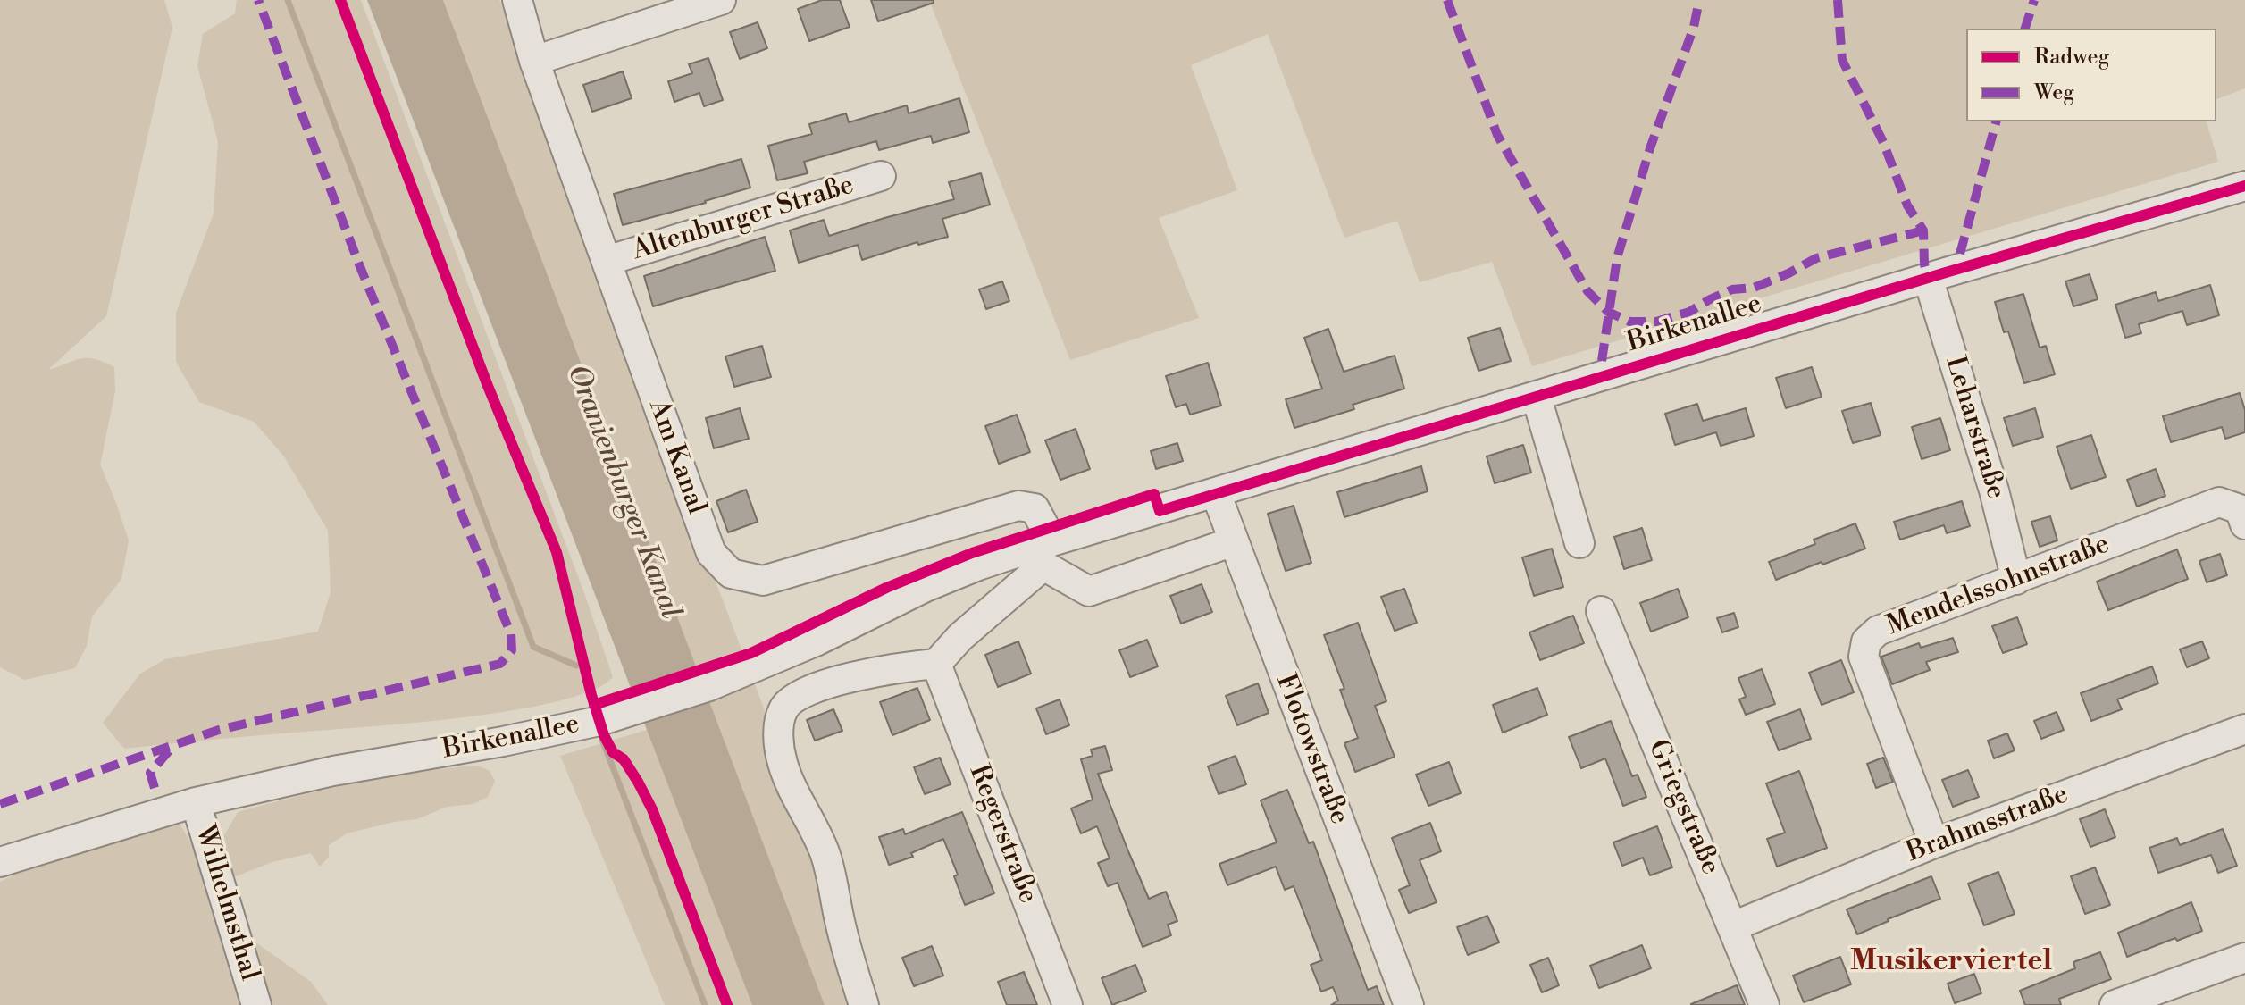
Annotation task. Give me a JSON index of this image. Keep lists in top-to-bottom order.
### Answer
{
  "streets": {
    "street": [
      "Altenburger Straße",
      "Birkenallee",
      "Leharstraße",
      "Am Kanal",
      "Mendelssohnstraße",
      "Flotowstraße",
      "Griegstraße",
      "Brahmsstraße",
      "Regerstraße",
      "Wilhelmsthal"
    ]
  },
  "crossings": [
    ["Altenburger Straße", "Am Kanal"],
    ["Birkenallee", "Leharstraße"],
    ["Birkenallee", "Am Kanal"],
    ["Birkenallee", "Flotowstraße"],
    ["Birkenallee", "Wilhelmsthal"],
    ["Leharstraße", "Mendelssohnstraße"],
    ["Mendelssohnstraße", "Brahmsstraße"],
    ["Griegstraße", "Brahmsstraße"]
  ],
  "districts": ["Musikerviertel"],
  "water": ["Oranienburger Kanal"],
  "legend": ["Radweg", "Weg"]
}
